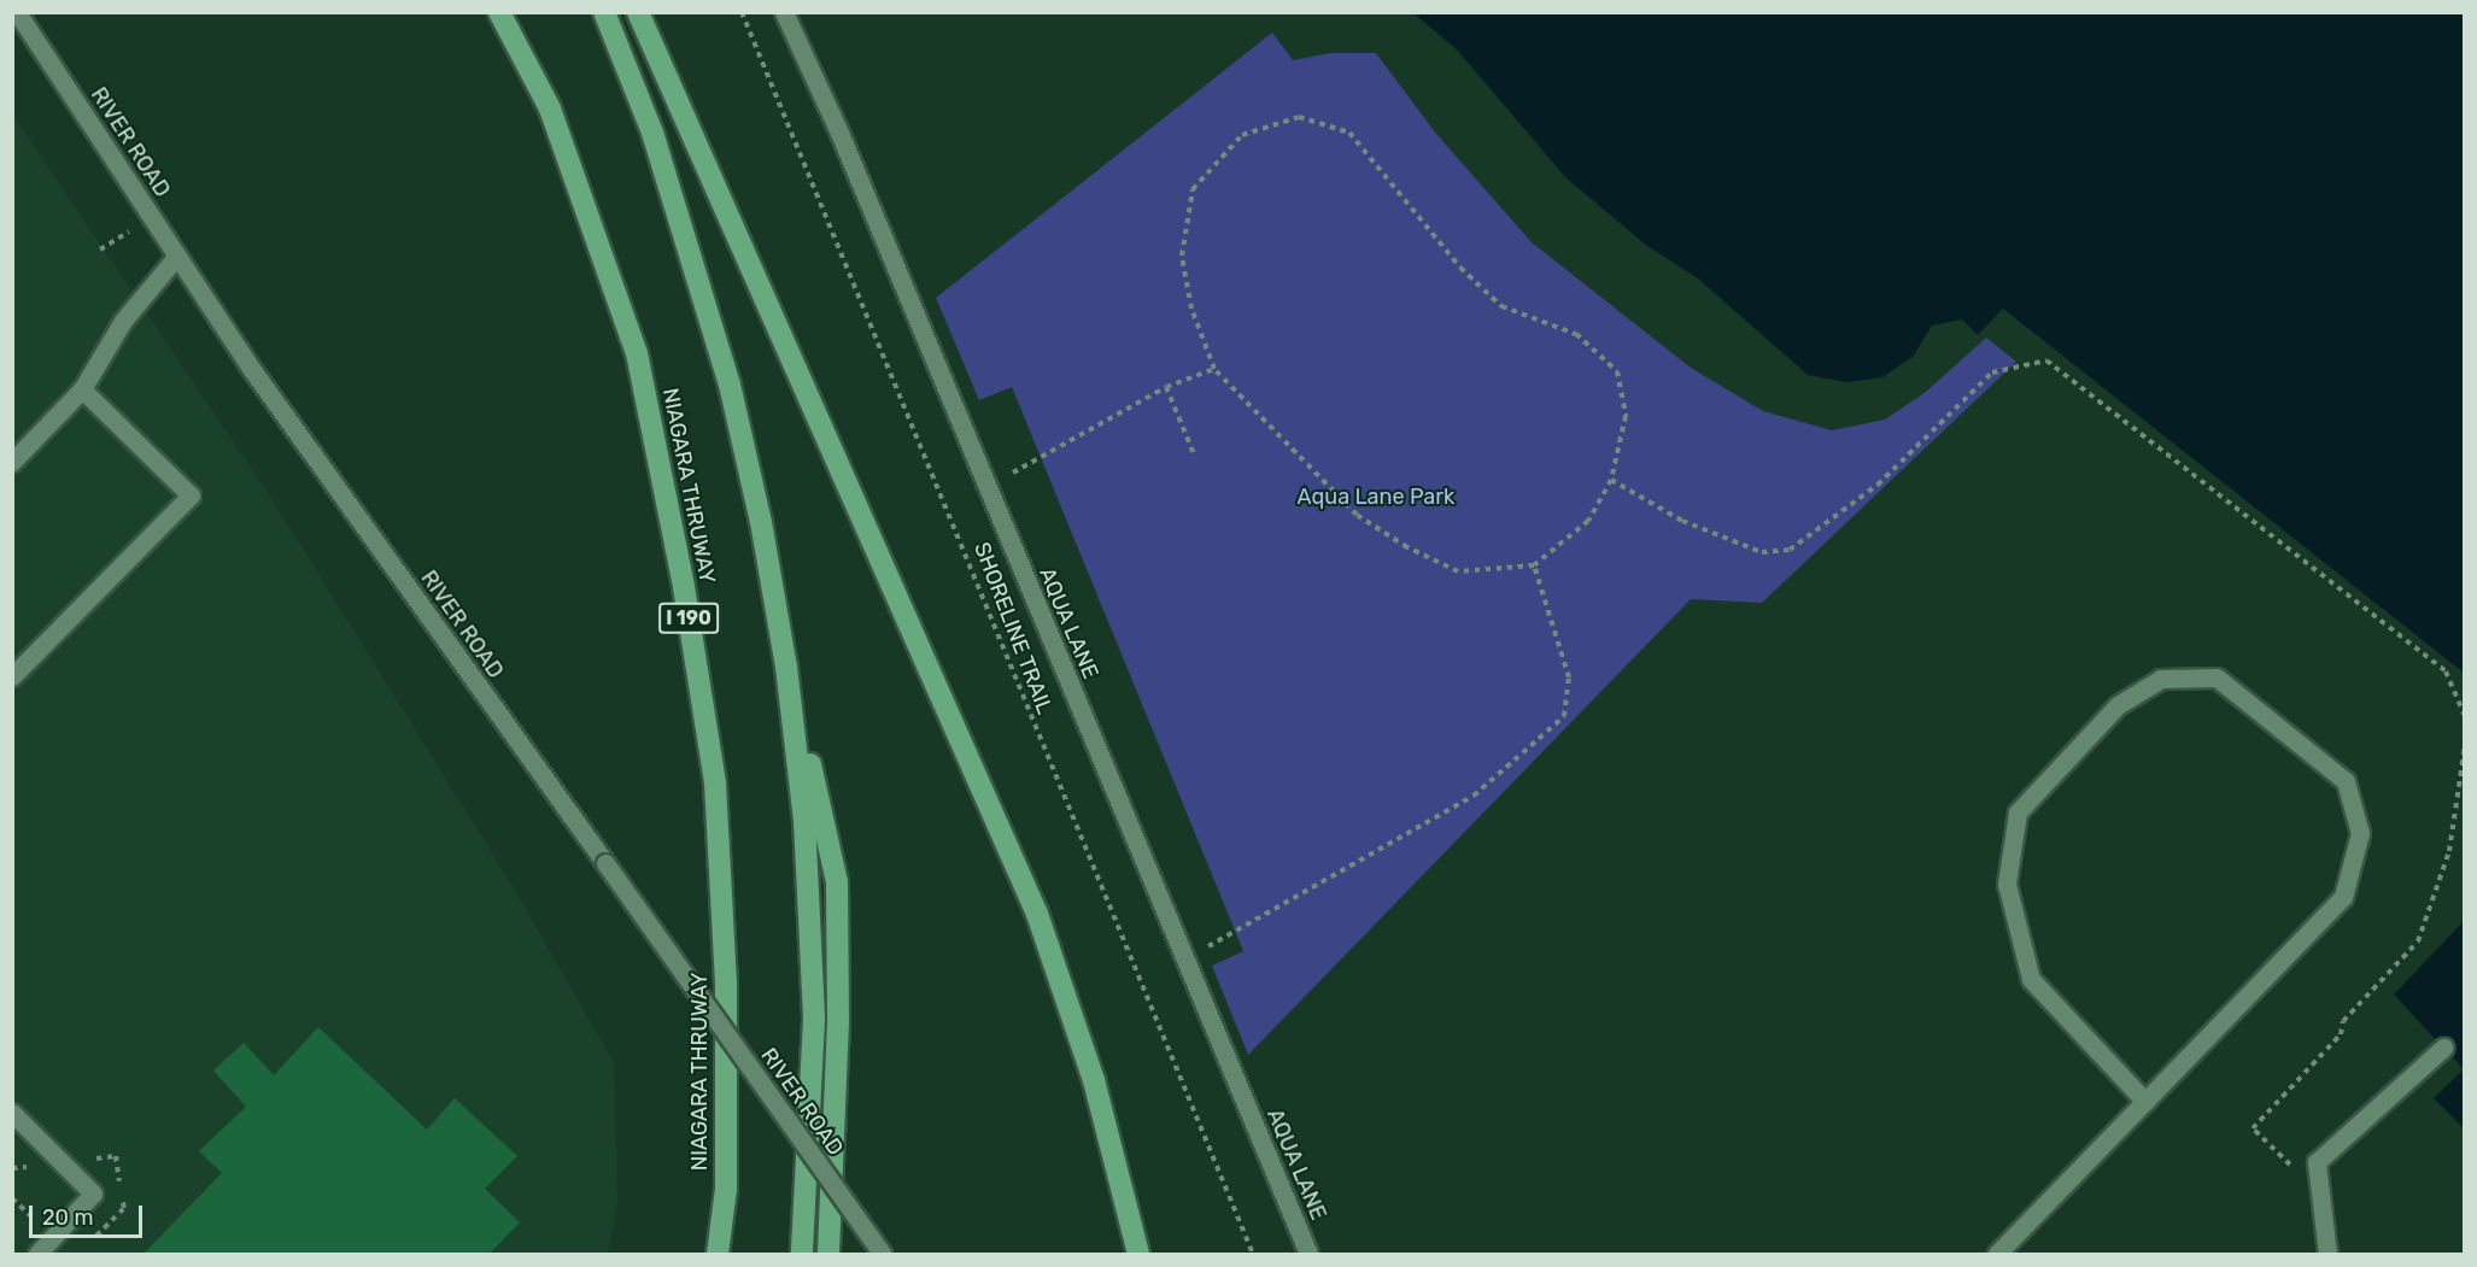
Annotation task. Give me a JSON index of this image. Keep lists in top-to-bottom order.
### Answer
{
  "streets": {
    "highway": ["NIAGARA THRUWAY", "I 190"],
    "main road": ["RIVER ROAD", "AQUA LANE"],
    "path": ["SHORELINE TRAIL"]
  },
  "parks": ["Aqua Lane Park"],
  "scale_bar": "20 m"
}
